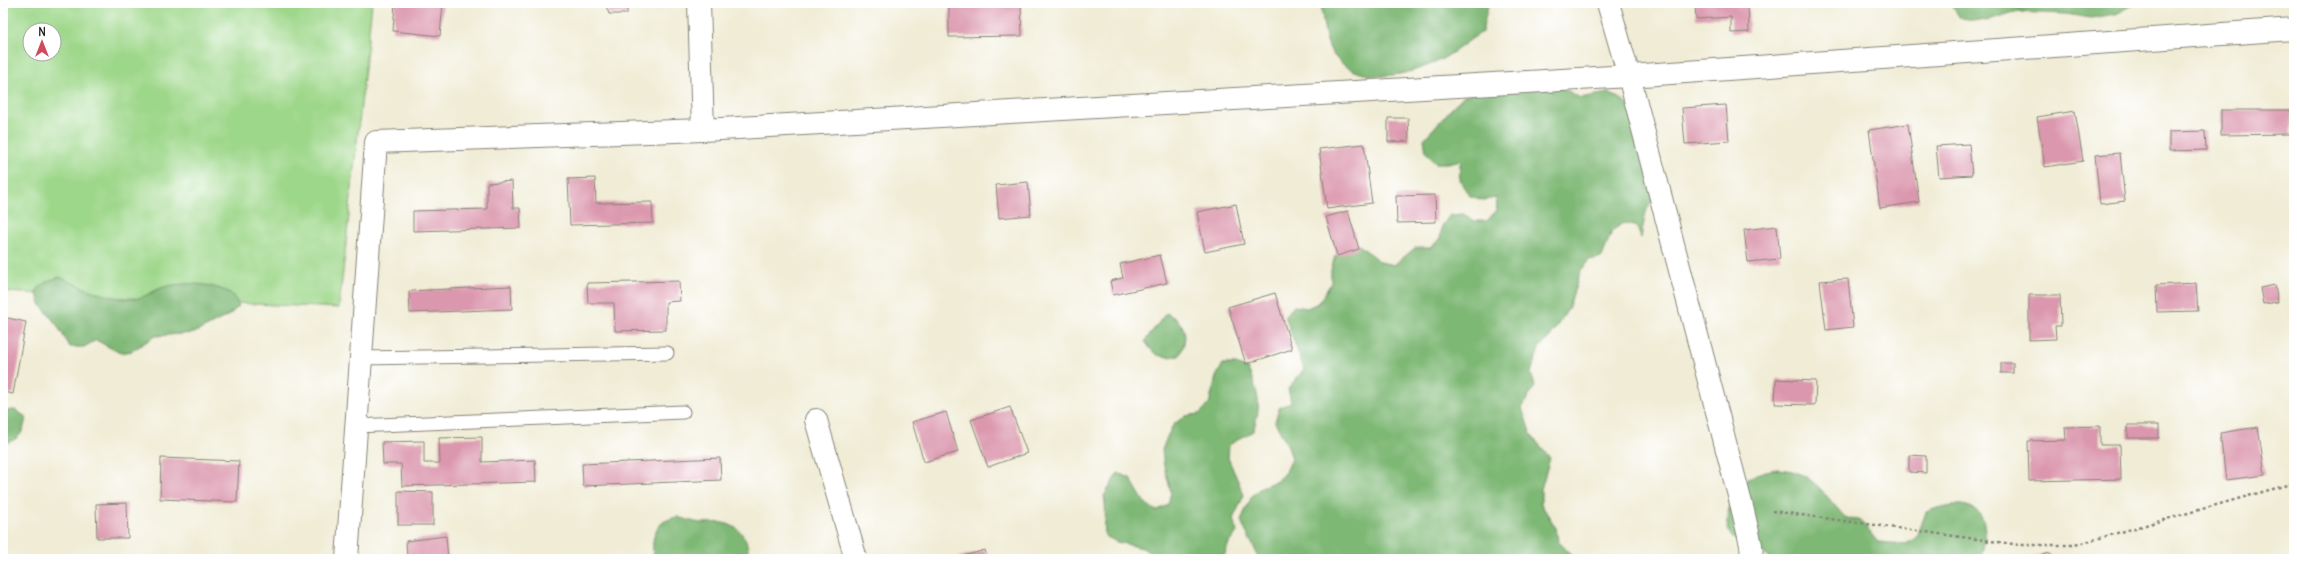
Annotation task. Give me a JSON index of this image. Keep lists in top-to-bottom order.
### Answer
{
  "north": "top"
}
